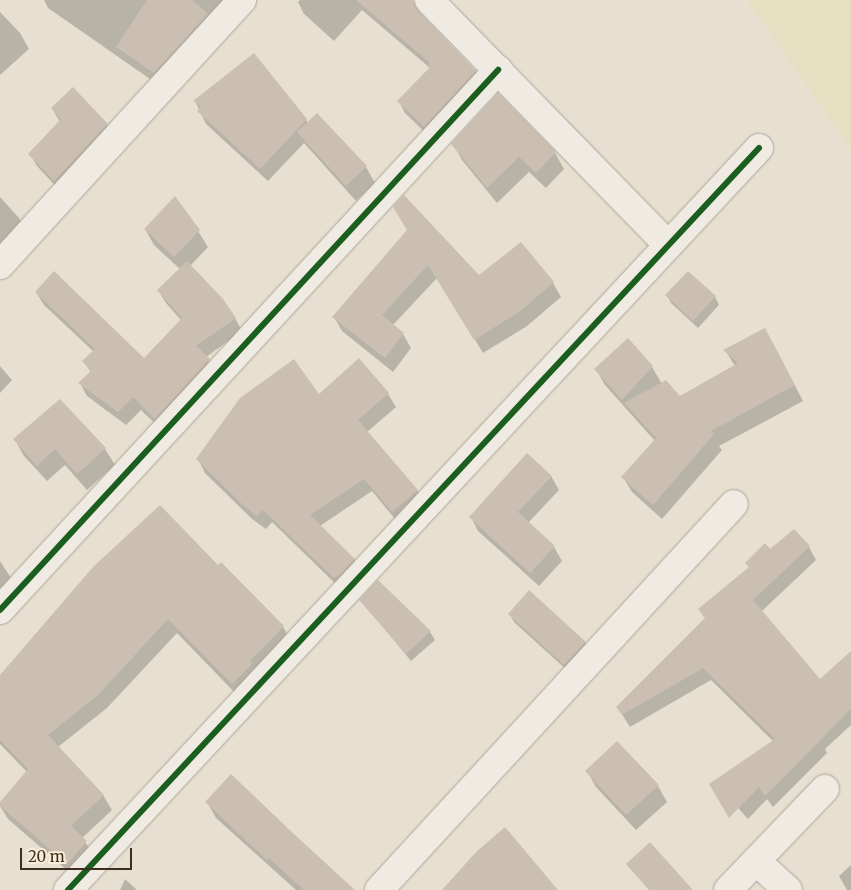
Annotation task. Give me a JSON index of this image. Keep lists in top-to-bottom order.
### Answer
{
  "scale_bar": "20 m"
}
